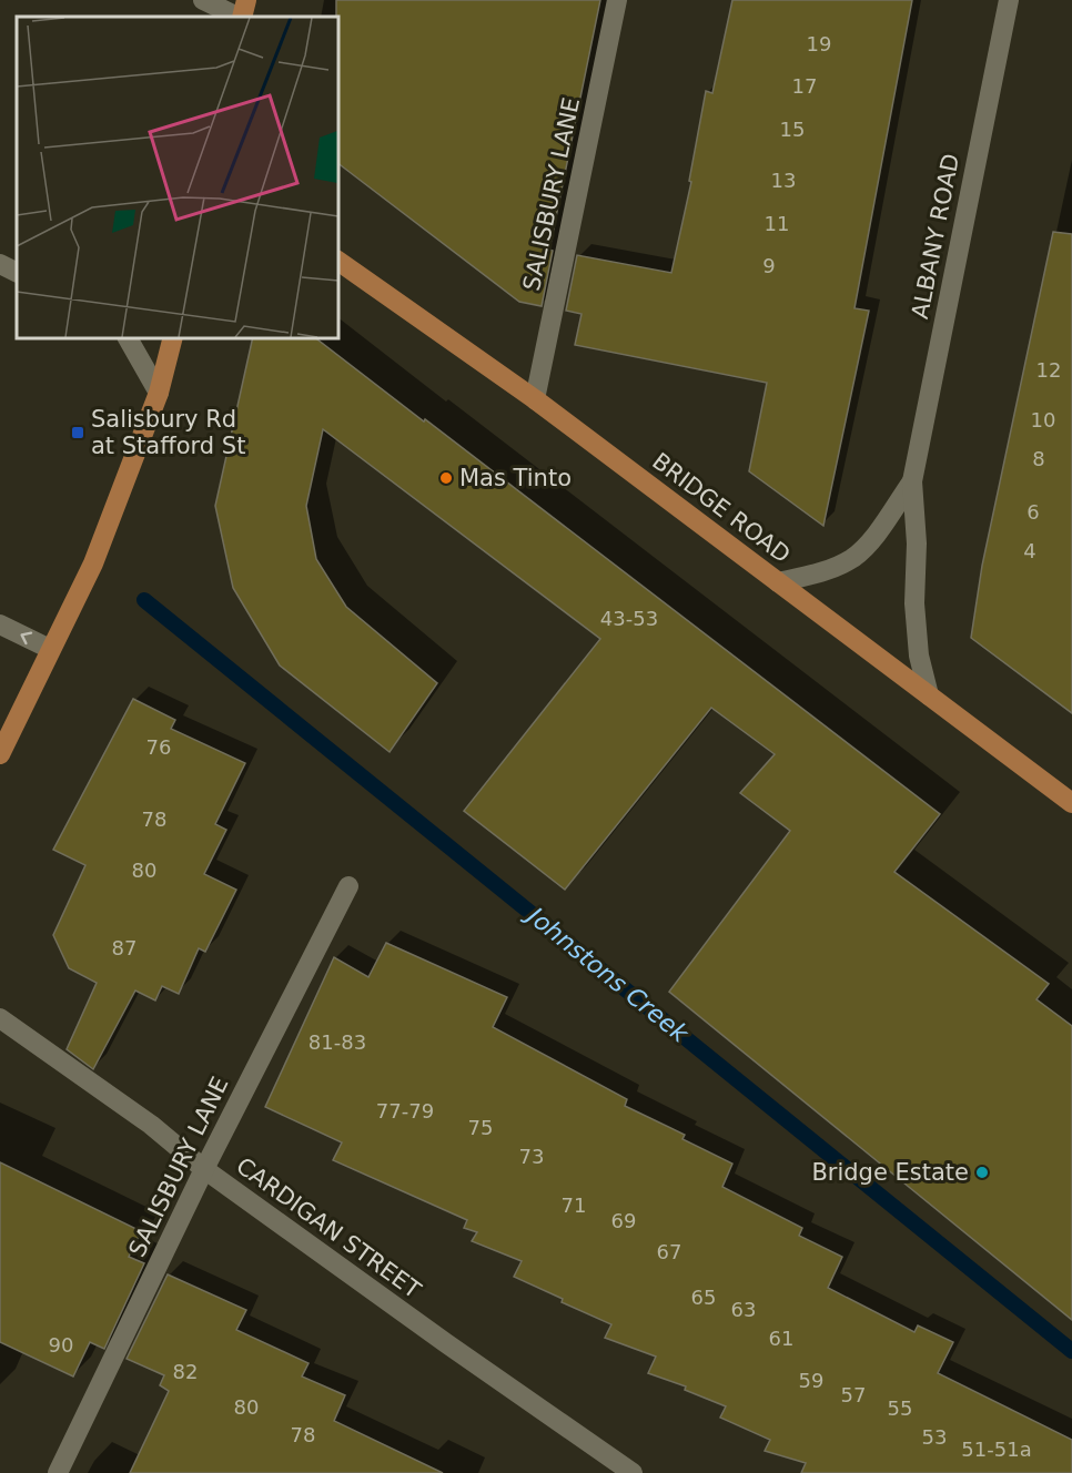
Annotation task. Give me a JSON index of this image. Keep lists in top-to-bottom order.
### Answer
{
  "streets": {
    "main road": ["BRIDGE ROAD"],
    "street": ["SALISBURY LANE", "ALBANY ROAD", "CARDIGAN STREET"]
  },
  "crossings": [
    ["SALISBURY LANE", "BRIDGE ROAD"],
    ["SALISBURY LANE", "CARDIGAN STREET"],
    ["ALBANY ROAD", "BRIDGE ROAD"]
  ],
  "water": ["Johnstons Creek"],
  "places": {
    "transit": ["Salisbury Rd at Stafford St"],
    "other": ["Mas Tinto", "Bridge Estate"]
  },
  "house_numbers": [
    "19",
    "17",
    "15",
    "13",
    "11",
    "9",
    "12",
    "10",
    "8",
    "6",
    "4",
    "43-53",
    "76",
    "78",
    "80",
    "87",
    "81-83",
    "77-79",
    "75",
    "73",
    "71",
    "69",
    "67",
    "65",
    "63",
    "61",
    "90",
    "82",
    "59",
    "57",
    "80",
    "55",
    "78",
    "53",
    "51-51a"
  ]
}
